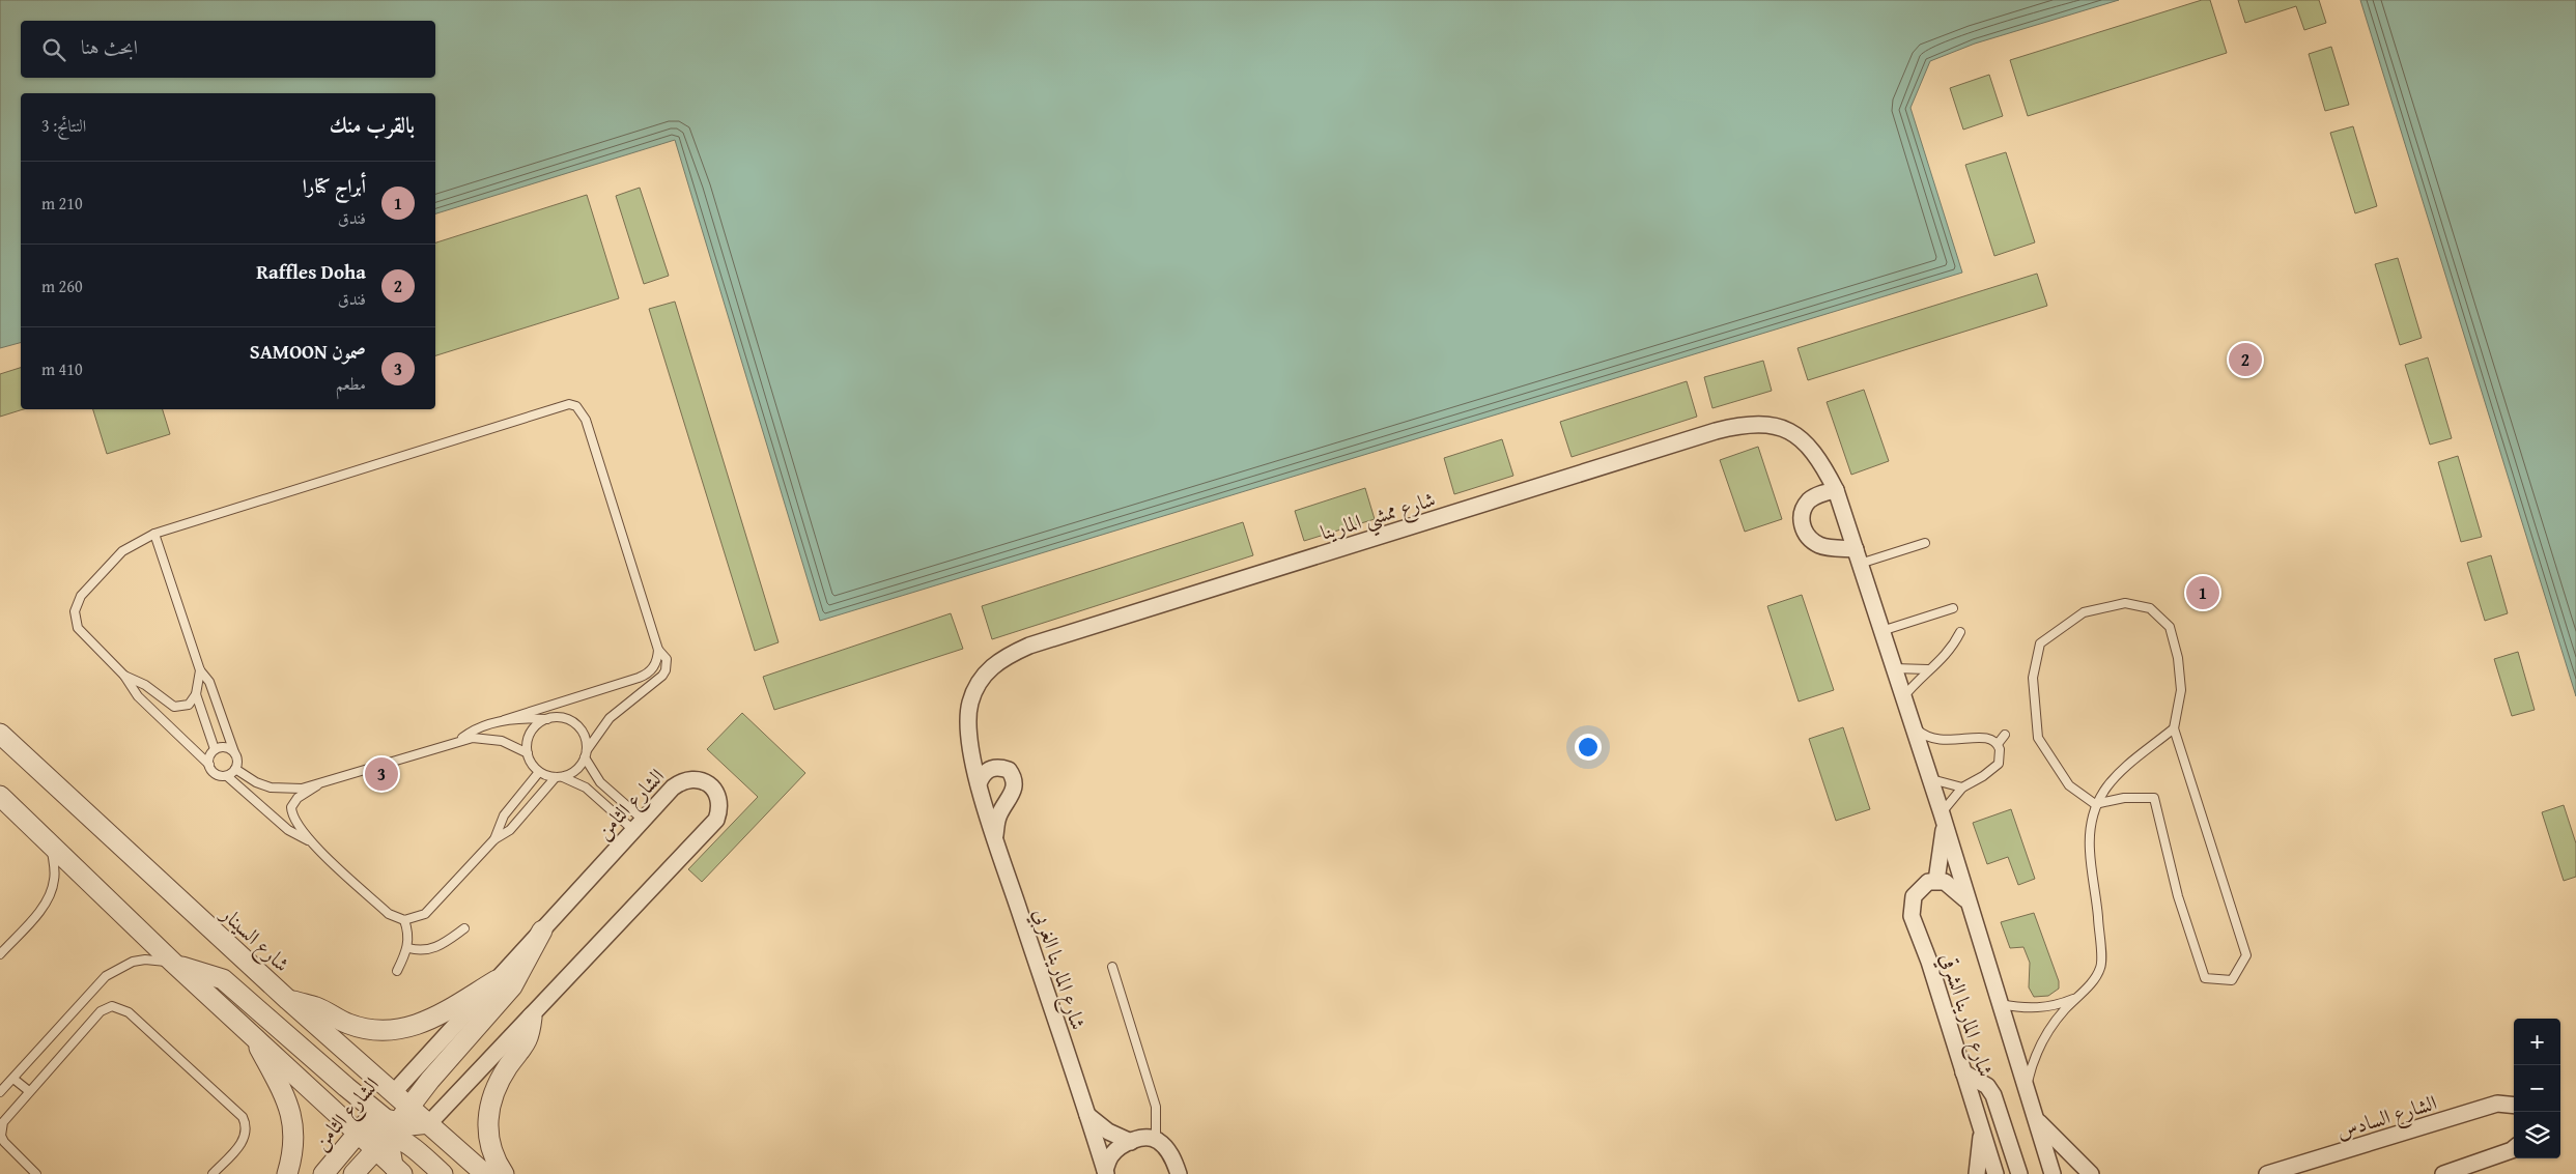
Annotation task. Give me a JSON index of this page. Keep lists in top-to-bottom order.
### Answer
{
  "streets": {
    "street": [
      "شارع ممشي المارينا",
      "الشارع الثامن",
      "شارع السينار",
      "شارع المارينا الغربي",
      "شارع المارينا الشرقي",
      "الشارع السادس"
    ]
  },
  "crossings": [
    ["شارع ممشي المارينا", "شارع المارينا الغربي"],
    ["شارع ممشي المارينا", "شارع المارينا الشرقي"],
    ["الشارع الثامن", "شارع السينار"]
  ],
  "page": {
    "search": "ابحث هنا",
    "heading": ["بالقرب منك", "النتائج: 3"],
    "list": [
      {
        "mark": "1",
        "name": "أبراج كتارا",
        "note": "فندق",
        "value": "210 m"
      },
      {
        "mark": "2",
        "name": "Raffles Doha",
        "note": "فندق",
        "value": "260 m"
      },
      {
        "mark": "3",
        "name": "صمون SAMOON",
        "note": "مطعم",
        "value": "410 m"
      }
    ],
    "pins": ["2", "1", "3"],
    "map_buttons": ["+", "−"]
  }
}
